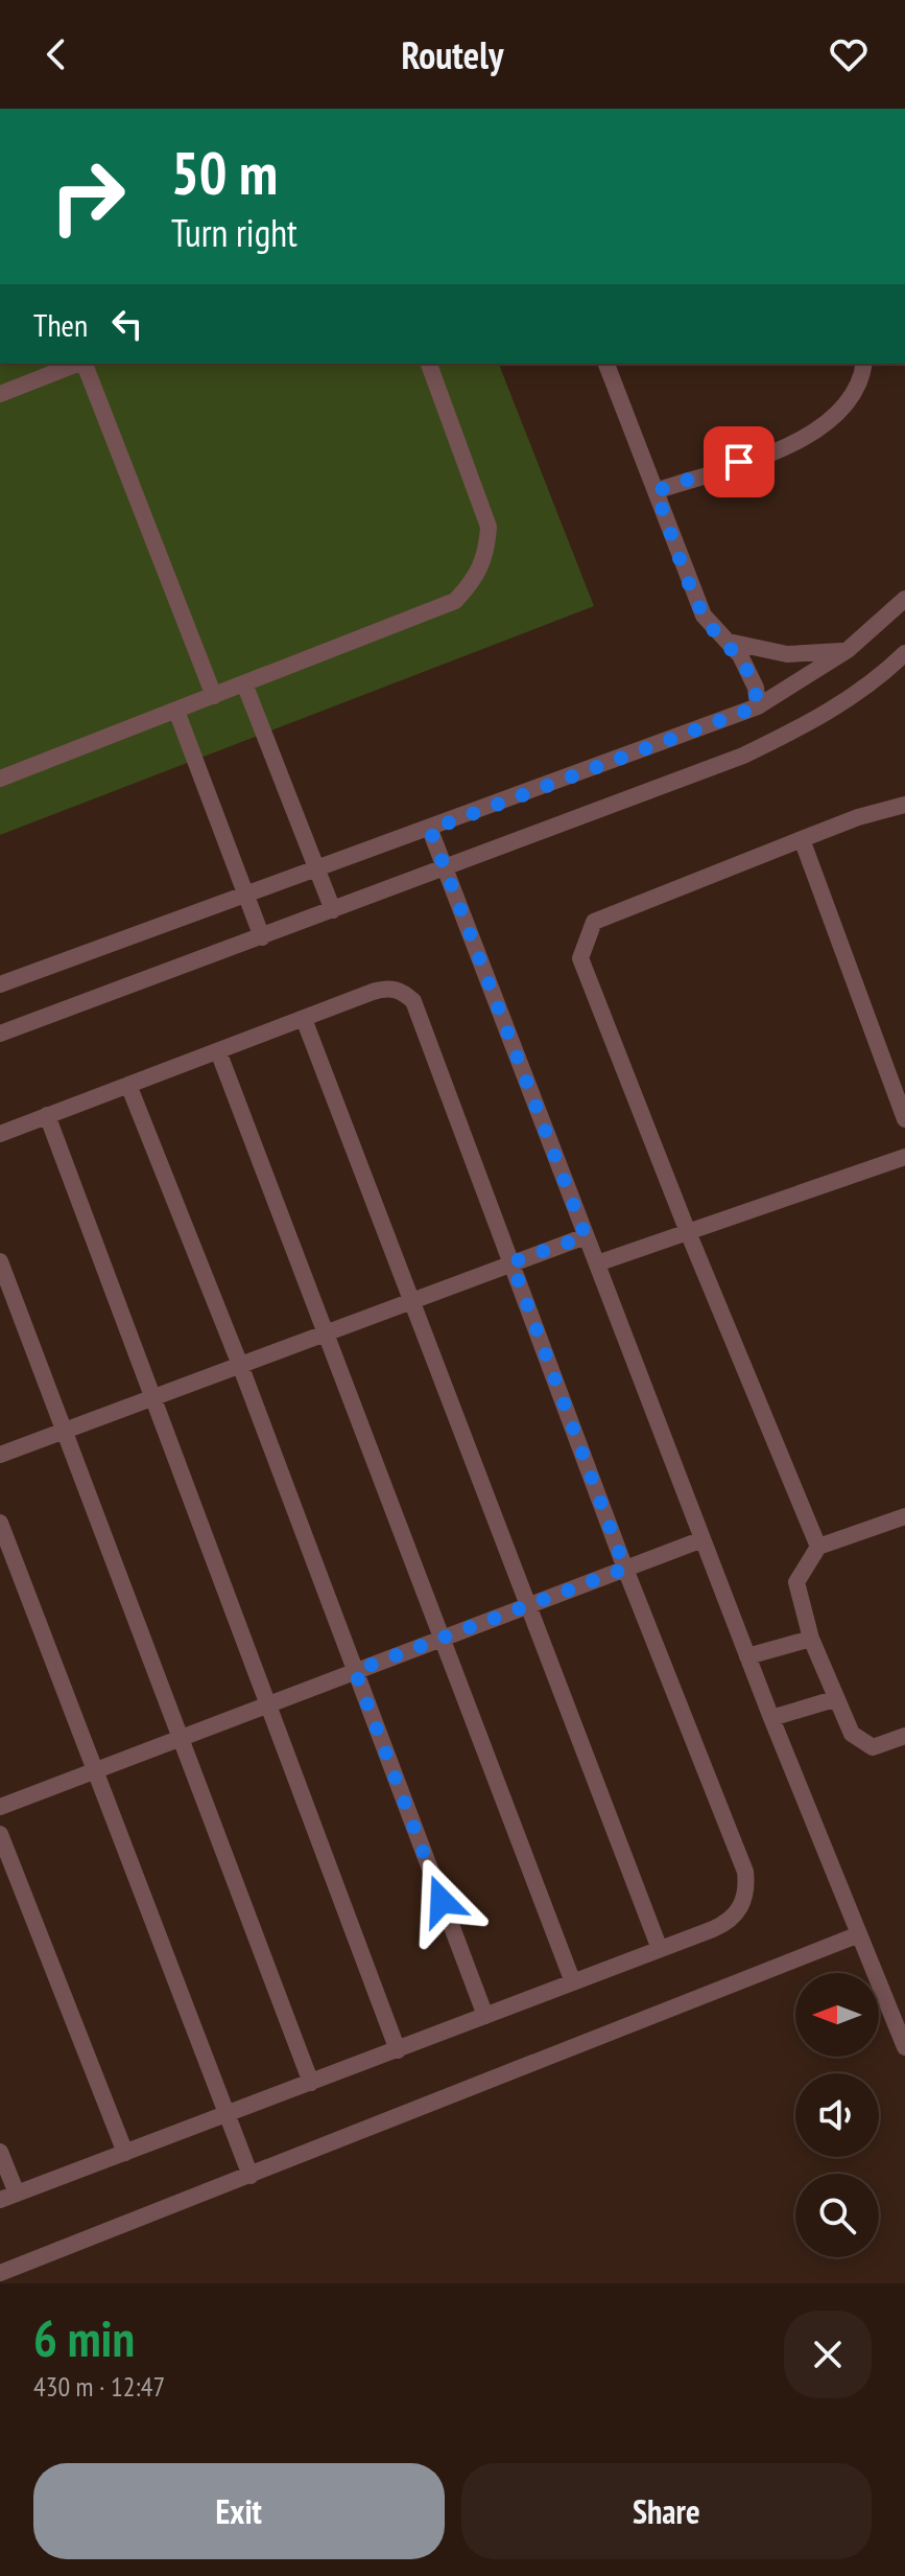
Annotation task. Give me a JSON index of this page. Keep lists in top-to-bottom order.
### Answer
{
  "north": "left",
  "page": {
    "header": "Routely",
    "turn": ["50 m", "Turn right"],
    "then": "Then",
    "heading": ["6 min", "430 m · 12:47"],
    "buttons": ["Exit", "Share"]
  }
}
